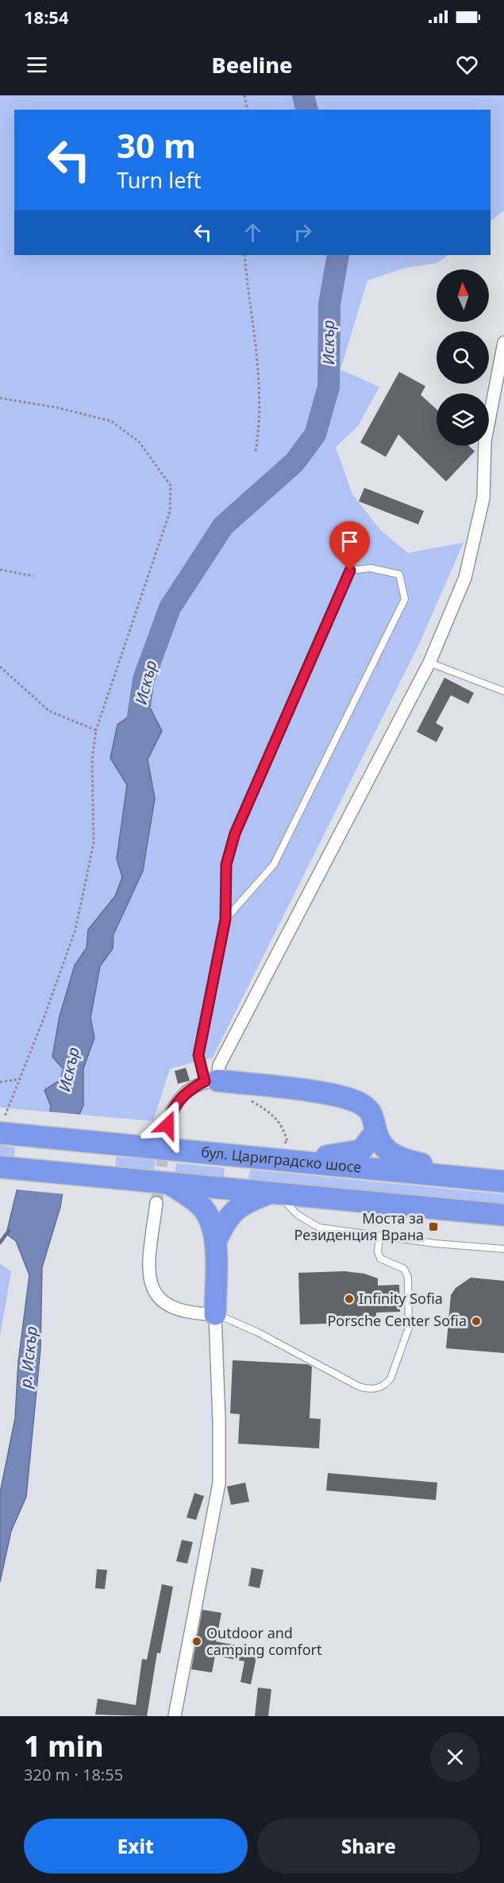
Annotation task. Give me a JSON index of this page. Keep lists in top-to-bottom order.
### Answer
{
  "streets": {
    "highway": ["бул. Цариградско шосе"]
  },
  "water": ["Искър", "р. Искър"],
  "places": {
    "transit": ["Моста за Резиденция Врана"],
    "other": ["Infinity Sofia", "Porsche Center Sofia", "Outdoor and camping comfort"]
  },
  "north": "top",
  "page": {
    "status": "18:54",
    "header": "Beeline",
    "turn": ["30 m", "Turn left"],
    "heading": ["1 min", "320 m · 18:55"],
    "buttons": ["Exit", "Share"]
  }
}
